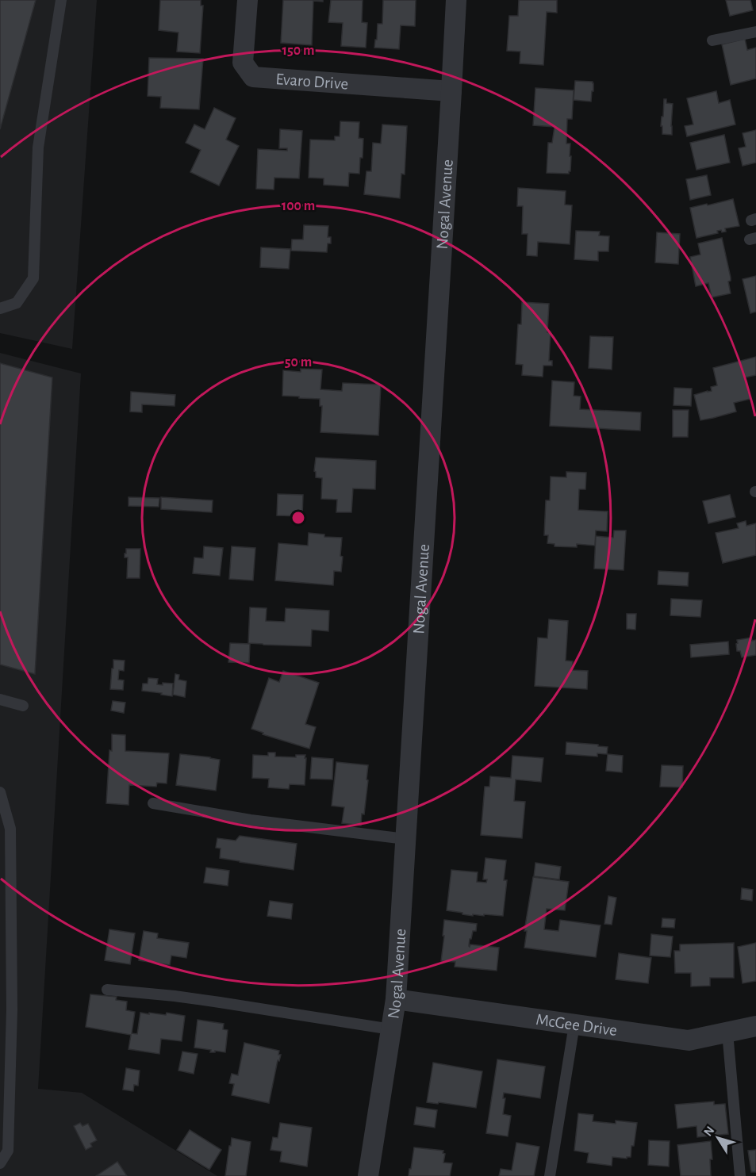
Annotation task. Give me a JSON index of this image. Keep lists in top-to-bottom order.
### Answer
{
  "streets": {
    "street": ["Evaro Drive", "Nogal Avenue", "McGee Drive"]
  },
  "crossings": [
    ["Evaro Drive", "Nogal Avenue"],
    ["Nogal Avenue", "McGee Drive"]
  ],
  "north": "top left",
  "rings": ["150 m", "100 m", "50 m"]
}
